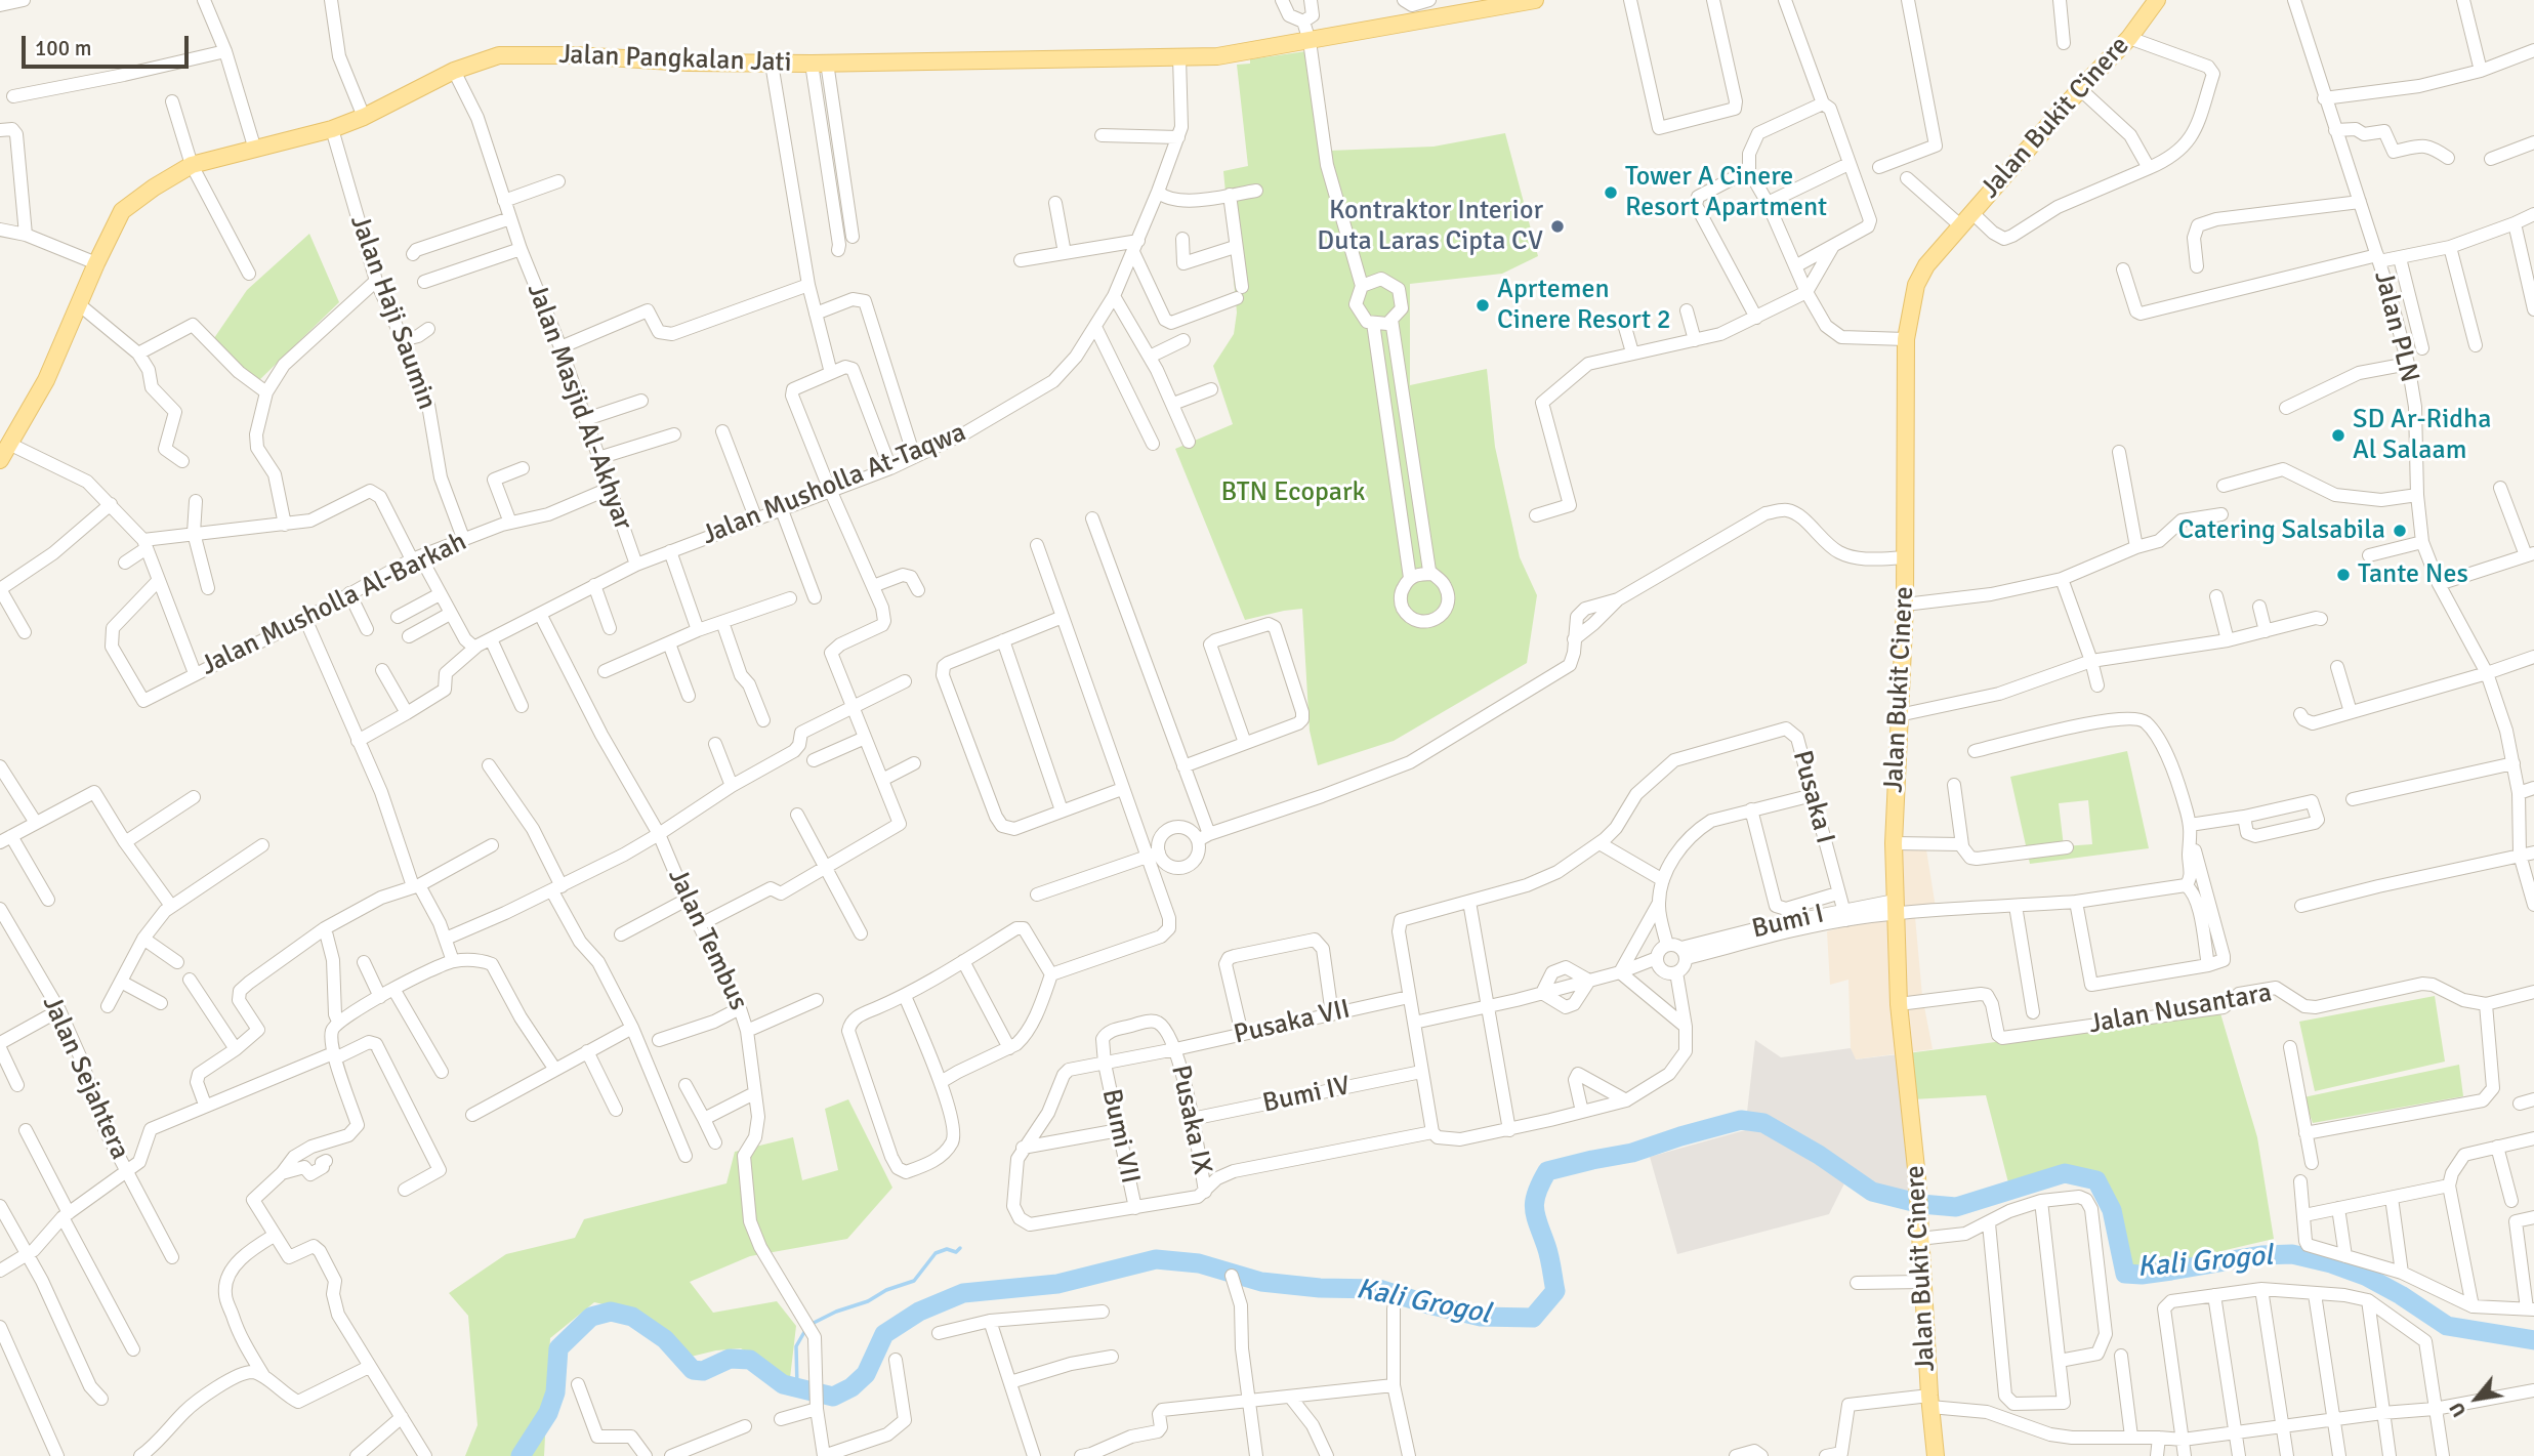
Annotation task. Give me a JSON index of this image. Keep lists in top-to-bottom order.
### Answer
{
  "streets": {
    "main road": ["Jalan Pangkalan Jati", "Jalan Bukit Cinere"],
    "street": [
      "Jalan Haji Saumin",
      "Jalan PLN",
      "Jalan Masjid Al-Akhyar",
      "Jalan Musholla At-Taqwa",
      "Jalan Musholla Al-Barkah",
      "Pusaka I",
      "Bumi I",
      "Jalan Tembus",
      "Jalan Nusantara",
      "Pusaka VII",
      "Jalan Sejahtera",
      "Bumi IV",
      "Pusaka IX",
      "Bumi VII"
    ]
  },
  "crossings": [
    ["Jalan Pangkalan Jati", "Jalan Haji Saumin"],
    ["Jalan Pangkalan Jati", "Jalan Masjid Al-Akhyar"],
    ["Jalan Pangkalan Jati", "Jalan Musholla At-Taqwa"],
    ["Jalan Bukit Cinere", "Bumi I"],
    ["Jalan Bukit Cinere", "Jalan Nusantara"],
    ["Jalan Haji Saumin", "Jalan Musholla Al-Barkah"],
    ["Jalan Masjid Al-Akhyar", "Jalan Musholla At-Taqwa"],
    ["Jalan Masjid Al-Akhyar", "Jalan Musholla Al-Barkah"],
    ["Jalan Musholla At-Taqwa", "Jalan Tembus"],
    ["Pusaka I", "Bumi I"],
    ["Pusaka VII", "Pusaka IX"],
    ["Pusaka VII", "Bumi VII"],
    ["Bumi IV", "Pusaka IX"]
  ],
  "water": ["Kali Grogol"],
  "parks": ["BTN Ecopark"],
  "places": [
    "Tower A Cinere Resort Apartment",
    "Kontraktor Interior Duta Laras Cipta CV",
    "Aprtemen Cinere Resort 2",
    "SD Ar-Ridha Al Salaam",
    "Catering Salsabila",
    "Tante Nes"
  ],
  "scale_bar": "100 m",
  "north": "bottom left"
}
